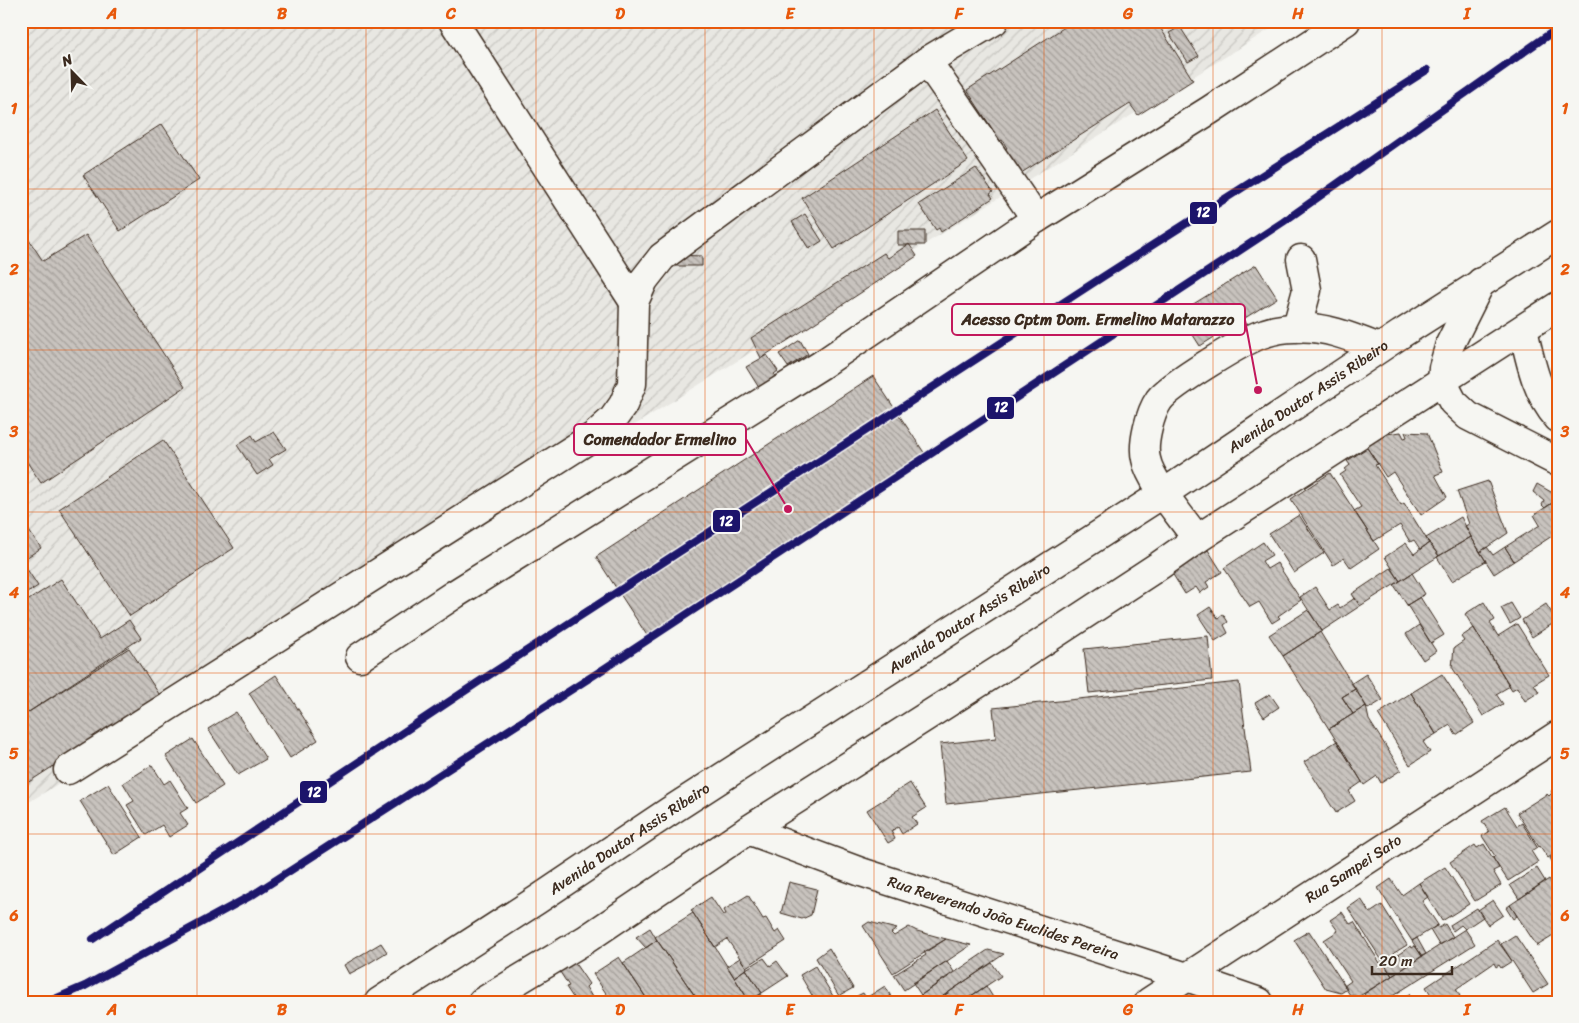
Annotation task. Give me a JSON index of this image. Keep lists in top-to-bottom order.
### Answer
{
  "streets": {
    "main road": ["Avenida Doutor Assis Ribeiro", "Rua Sampei Sato", "Rua Reverendo João Euclides Pereira"]
  },
  "crossings": [
    ["Rua Sampei Sato", "Rua Reverendo João Euclides Pereira"]
  ],
  "places": ["Acesso Cptm Dom. Ermelino Matarazzo", "Comendador Ermelino"],
  "lines": ["transit line 12"],
  "scale_bar": "20 m",
  "north": "top left",
  "grid": {
    "columns": [
      "A",
      "B",
      "C",
      "D",
      "E",
      "F",
      "G",
      "H",
      "I"
    ],
    "rows": [
      "1",
      "2",
      "3",
      "4",
      "5",
      "6"
    ]
  }
}
